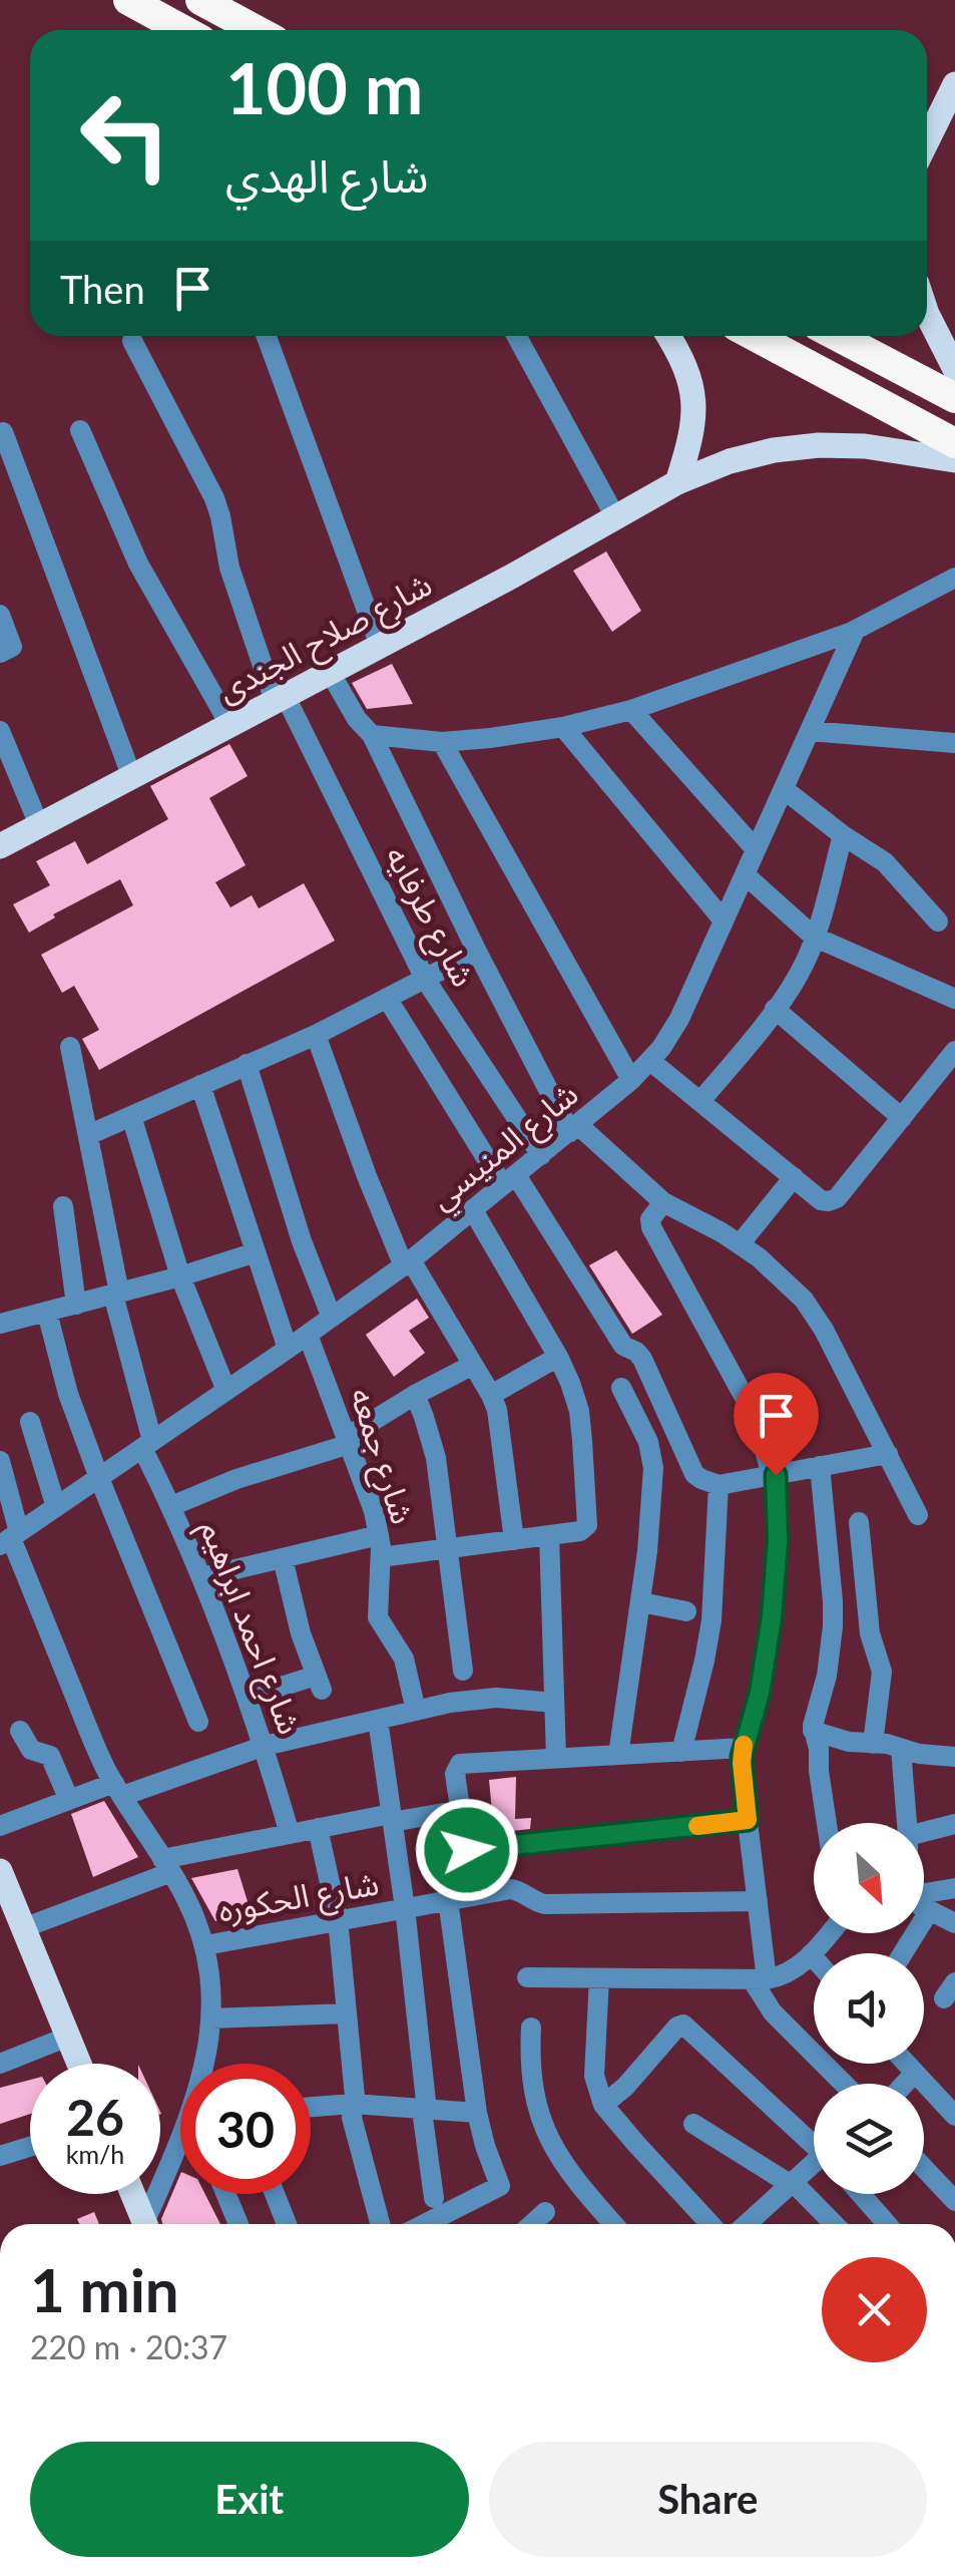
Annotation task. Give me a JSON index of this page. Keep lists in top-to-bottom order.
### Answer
{
  "streets": {
    "main road": ["شارع صلاح الجندى"],
    "street": [
      "شارع طرفايه",
      "شارع المنيسي",
      "شارع جمعه",
      "شارع احمد ابراهيم",
      "شارع الحكوره"
    ]
  },
  "crossings": [
    ["شارع صلاح الجندى", "شارع طرفايه"],
    ["شارع طرفايه", "شارع المنيسي"],
    ["شارع المنيسي", "شارع جمعه"],
    ["شارع المنيسي", "شارع احمد ابراهيم"]
  ],
  "north": "bottom right",
  "page": {
    "turn": ["100 m", "شارع الهدي"],
    "then": "Then",
    "speed": "26 km/h",
    "limit": "30",
    "heading": ["1 min", "220 m · 20:37"],
    "buttons": ["Exit", "Share"]
  }
}
